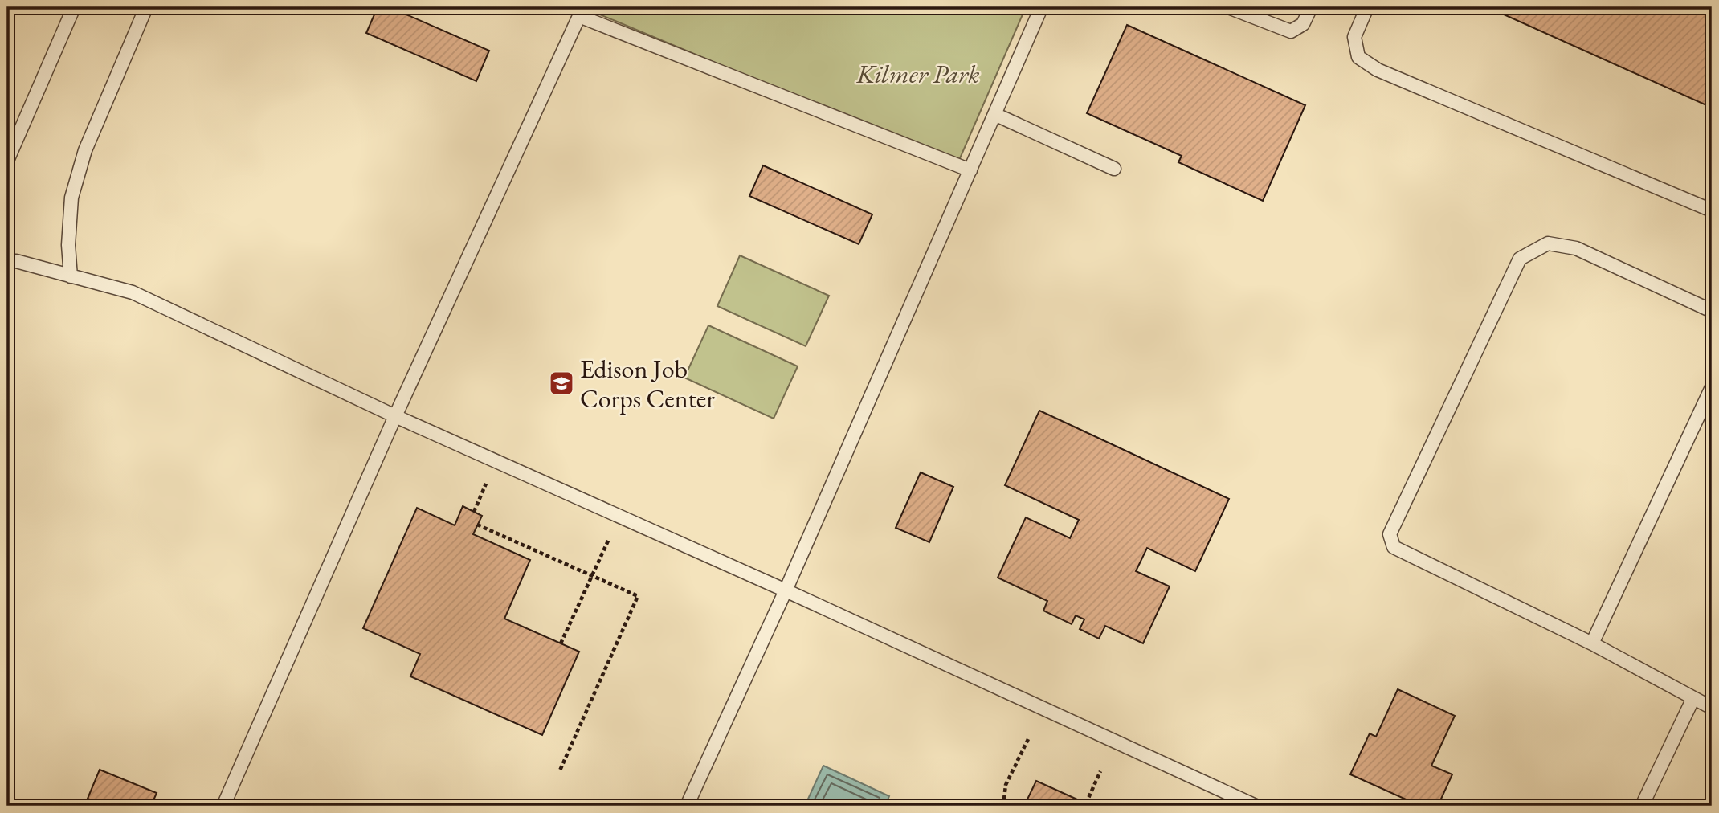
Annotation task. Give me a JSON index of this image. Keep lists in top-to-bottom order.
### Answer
{
  "parks": ["Kilmer Park"],
  "places": {
    "school or university": ["Edison Job Corps Center"]
  }
}
